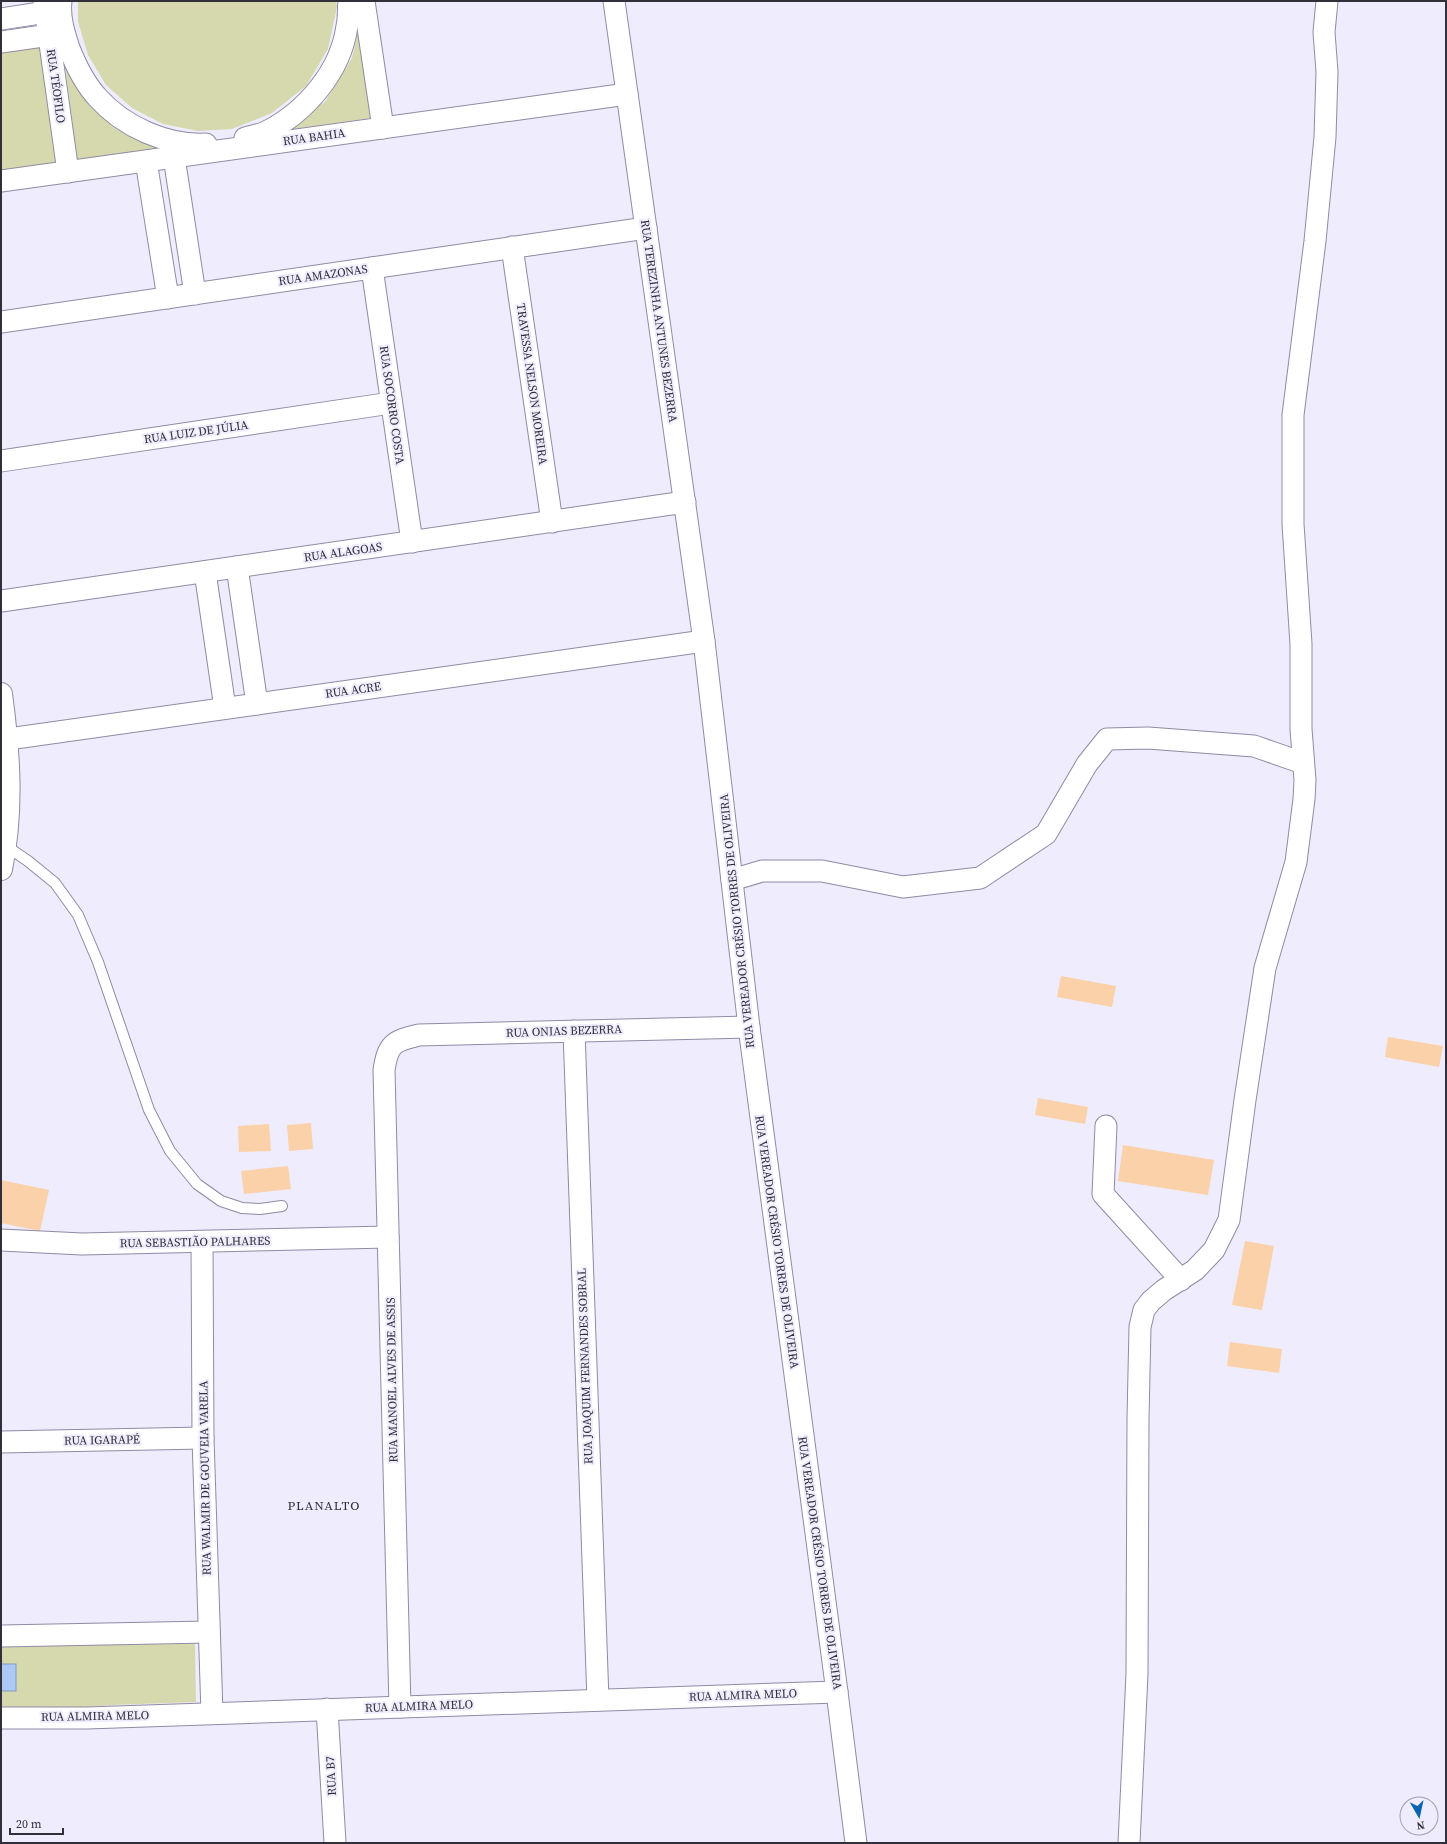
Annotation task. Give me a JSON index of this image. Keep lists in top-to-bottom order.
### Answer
{
  "streets": {
    "street": [
      "RUA TÉOFILO",
      "RUA BAHIA",
      "RUA AMAZONAS",
      "RUA TEREZINHA ANTUNES BEZERRA",
      "TRAVESSA NELSON MOREIRA",
      "RUA SOCORRO COSTA",
      "RUA LUIZ DE JÚLIA",
      "RUA ALAGOAS",
      "RUA ACRE",
      "RUA VEREADOR CRÉSIO TORRES DE OLIVEIRA",
      "RUA ONIAS BEZERRA",
      "RUA SEBASTIÃO PALHARES",
      "RUA JOAQUIM FERNANDES SOBRAL",
      "RUA MANOEL ALVES DE ASSIS",
      "RUA IGARAPÉ",
      "RUA WALMIR DE GOUVEIA VARELA",
      "RUA ALMIRA MELO",
      "RUA B7"
    ]
  },
  "crossings": [
    ["RUA TÉOFILO", "RUA BAHIA"],
    ["RUA BAHIA", "RUA TEREZINHA ANTUNES BEZERRA"],
    ["RUA AMAZONAS", "RUA TEREZINHA ANTUNES BEZERRA"],
    ["RUA AMAZONAS", "TRAVESSA NELSON MOREIRA"],
    ["RUA AMAZONAS", "RUA SOCORRO COSTA"],
    ["RUA TEREZINHA ANTUNES BEZERRA", "RUA ALAGOAS"],
    ["RUA TEREZINHA ANTUNES BEZERRA", "RUA ACRE"],
    ["RUA TEREZINHA ANTUNES BEZERRA", "RUA VEREADOR CRÉSIO TORRES DE OLIVEIRA"],
    ["TRAVESSA NELSON MOREIRA", "RUA ALAGOAS"],
    ["RUA SOCORRO COSTA", "RUA LUIZ DE JÚLIA"],
    ["RUA SOCORRO COSTA", "RUA ALAGOAS"],
    ["RUA ACRE", "RUA VEREADOR CRÉSIO TORRES DE OLIVEIRA"],
    ["RUA VEREADOR CRÉSIO TORRES DE OLIVEIRA", "RUA ONIAS BEZERRA"],
    ["RUA VEREADOR CRÉSIO TORRES DE OLIVEIRA", "RUA ALMIRA MELO"],
    ["RUA ONIAS BEZERRA", "RUA JOAQUIM FERNANDES SOBRAL"],
    ["RUA ONIAS BEZERRA", "RUA MANOEL ALVES DE ASSIS"],
    ["RUA SEBASTIÃO PALHARES", "RUA MANOEL ALVES DE ASSIS"],
    ["RUA SEBASTIÃO PALHARES", "RUA WALMIR DE GOUVEIA VARELA"],
    ["RUA JOAQUIM FERNANDES SOBRAL", "RUA ALMIRA MELO"],
    ["RUA MANOEL ALVES DE ASSIS", "RUA ALMIRA MELO"],
    ["RUA IGARAPÉ", "RUA WALMIR DE GOUVEIA VARELA"],
    ["RUA WALMIR DE GOUVEIA VARELA", "RUA ALMIRA MELO"],
    ["RUA ALMIRA MELO", "RUA B7"]
  ],
  "districts": ["PLANALTO"],
  "scale_bar": "20 m",
  "north": "bottom"
}
